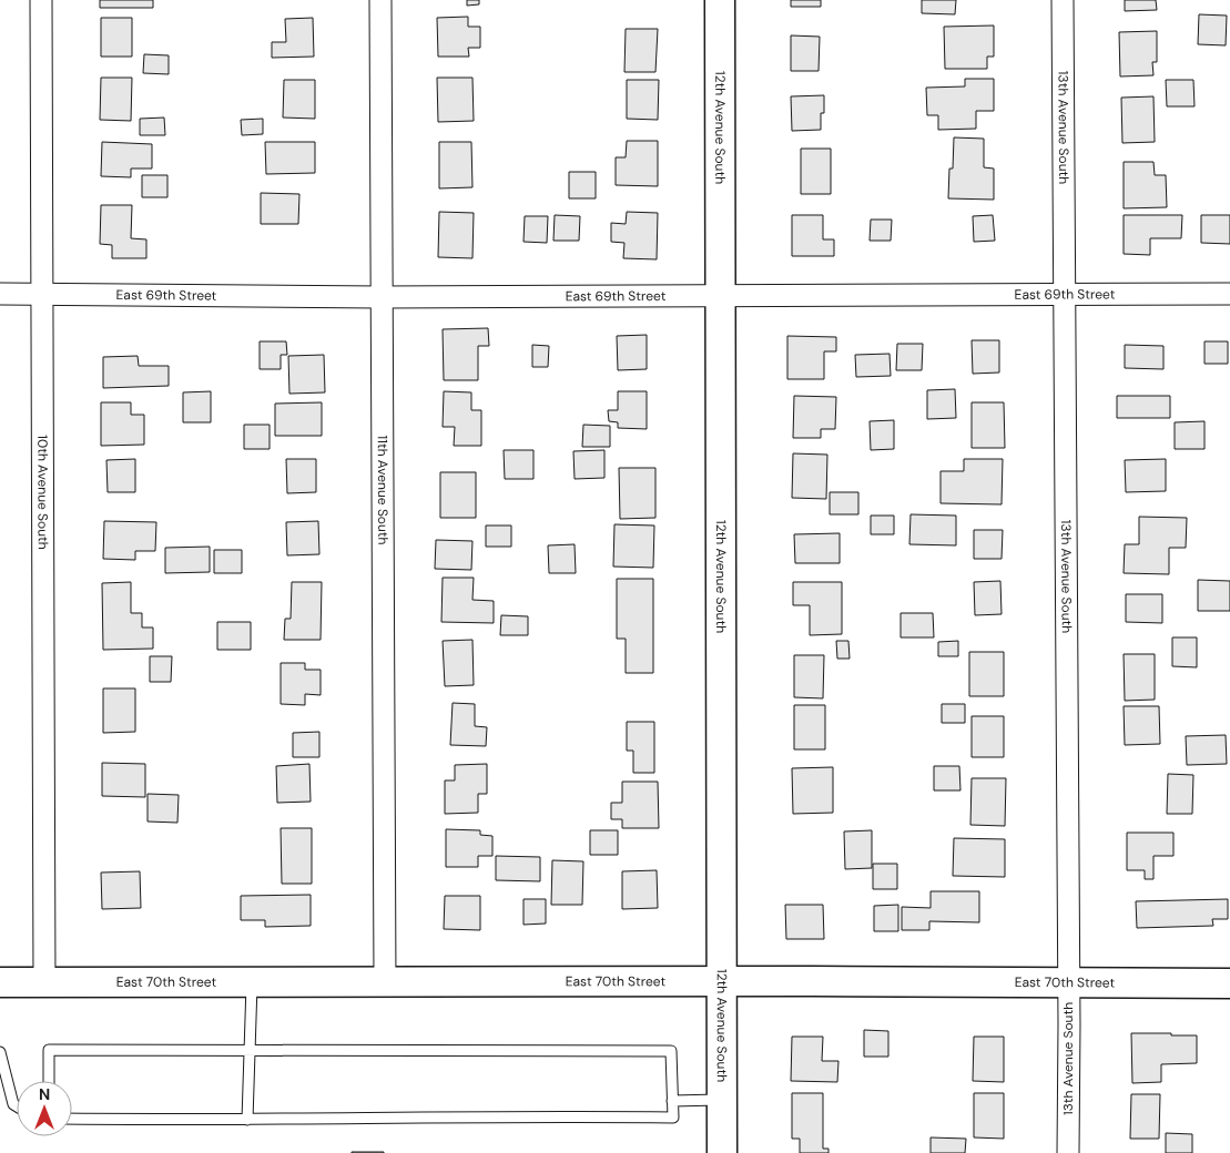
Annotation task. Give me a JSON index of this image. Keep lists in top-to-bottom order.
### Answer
{
  "streets": {
    "street": [
      "12th Avenue South",
      "13th Avenue South",
      "East 69th Street",
      "10th Avenue South",
      "11th Avenue South",
      "East 70th Street"
    ]
  },
  "crossings": [
    ["12th Avenue South", "East 69th Street"],
    ["12th Avenue South", "East 70th Street"],
    ["13th Avenue South", "East 69th Street"],
    ["13th Avenue South", "East 70th Street"],
    ["East 69th Street", "10th Avenue South"],
    ["East 69th Street", "11th Avenue South"],
    ["10th Avenue South", "East 70th Street"],
    ["11th Avenue South", "East 70th Street"]
  ],
  "north": "top"
}
